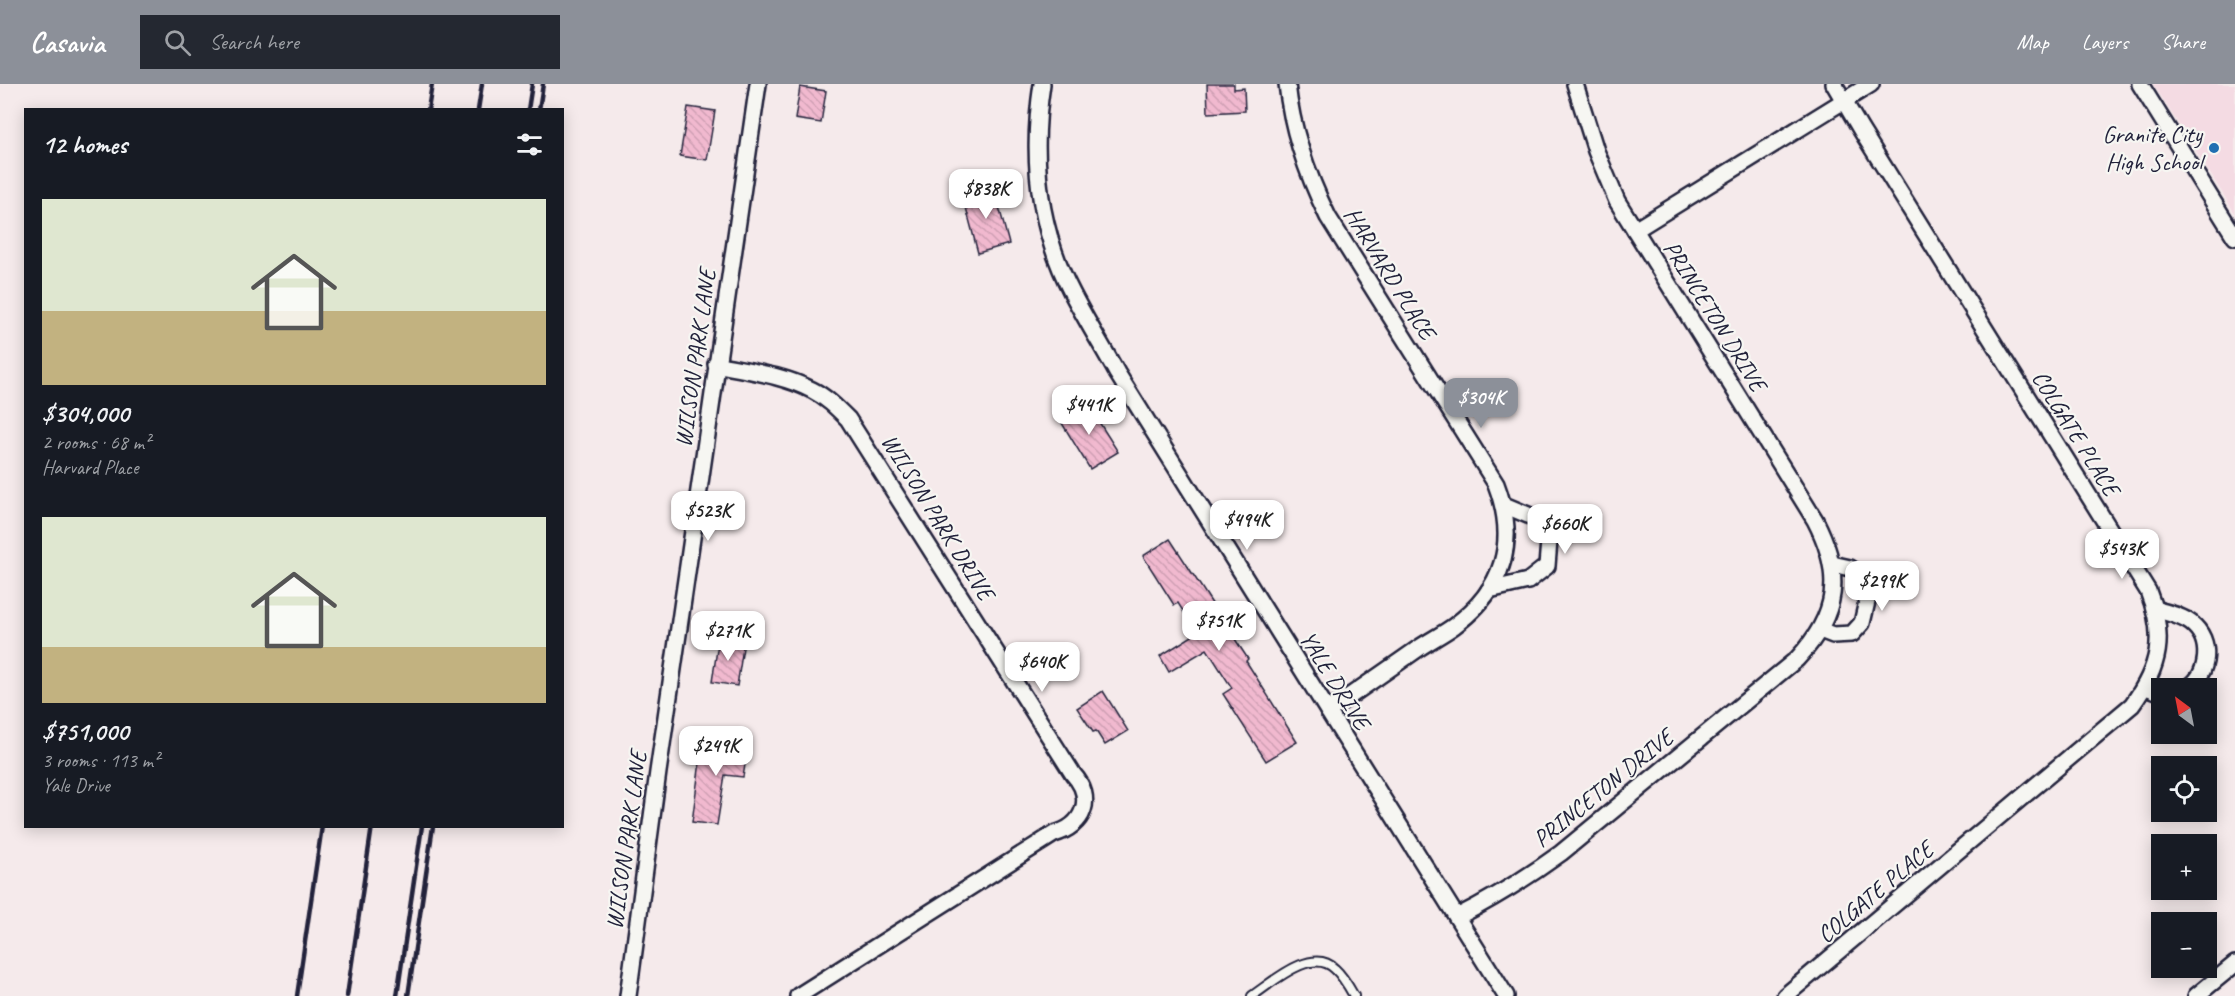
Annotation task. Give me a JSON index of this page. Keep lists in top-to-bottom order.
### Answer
{
  "streets": {
    "street": [
      "HARVARD PLACE",
      "PRINCETON DRIVE",
      "WILSON PARK LANE",
      "COLGATE PLACE",
      "WILSON PARK DRIVE",
      "YALE DRIVE"
    ]
  },
  "crossings": [
    ["HARVARD PLACE", "YALE DRIVE"],
    ["PRINCETON DRIVE", "YALE DRIVE"],
    ["WILSON PARK LANE", "WILSON PARK DRIVE"]
  ],
  "places": ["Granite City High School"],
  "north": "top left",
  "page": {
    "header": "Casavia",
    "search": "Search here",
    "nav": ["Map", "Layers", "Share"],
    "heading": "12 homes",
    "price": [
      "$838K",
      "$304K",
      "$441K",
      "$523K",
      "$494K",
      "$660K",
      "$543K",
      "$299K",
      "$751K",
      "$271K",
      "$640K",
      "$249K"
    ],
    "list": [
      {
        "name": "$304,000",
        "note": "2 rooms · 68 m² · Harvard Place"
      },
      {
        "name": "$751,000",
        "note": "3 rooms · 113 m² · Yale Drive"
      }
    ],
    "map_buttons": ["+", "−"]
  }
}
